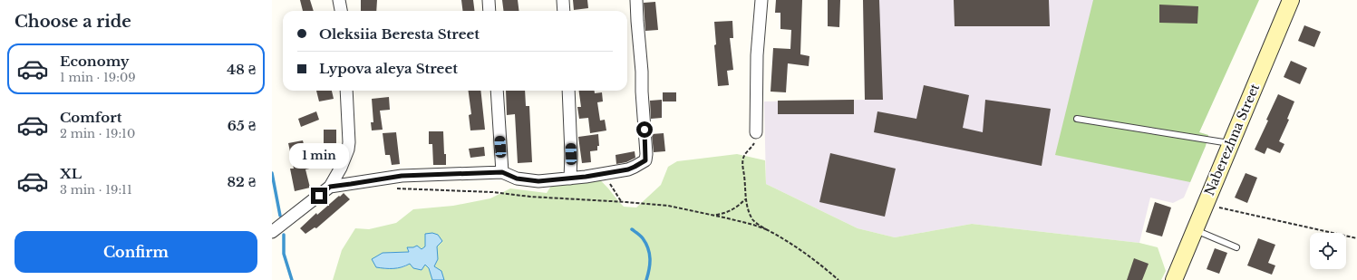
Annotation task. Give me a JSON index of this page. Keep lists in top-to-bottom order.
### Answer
{
  "streets": {
    "main road": ["Naberezhna Street"]
  },
  "page": {
    "heading": "Choose a ride",
    "banner": ["Oleksiia Beresta Street", "Lypova aleya Street"],
    "list": [
      {
        "name": "Economy",
        "note": "1 min · 19:09",
        "value": "48 ₴"
      },
      {
        "name": "Comfort",
        "note": "2 min · 19:10",
        "value": "65 ₴"
      },
      {
        "name": "XL",
        "note": "3 min · 19:11",
        "value": "82 ₴"
      }
    ],
    "bubble": "1 min",
    "buttons": "Confirm"
  }
}
